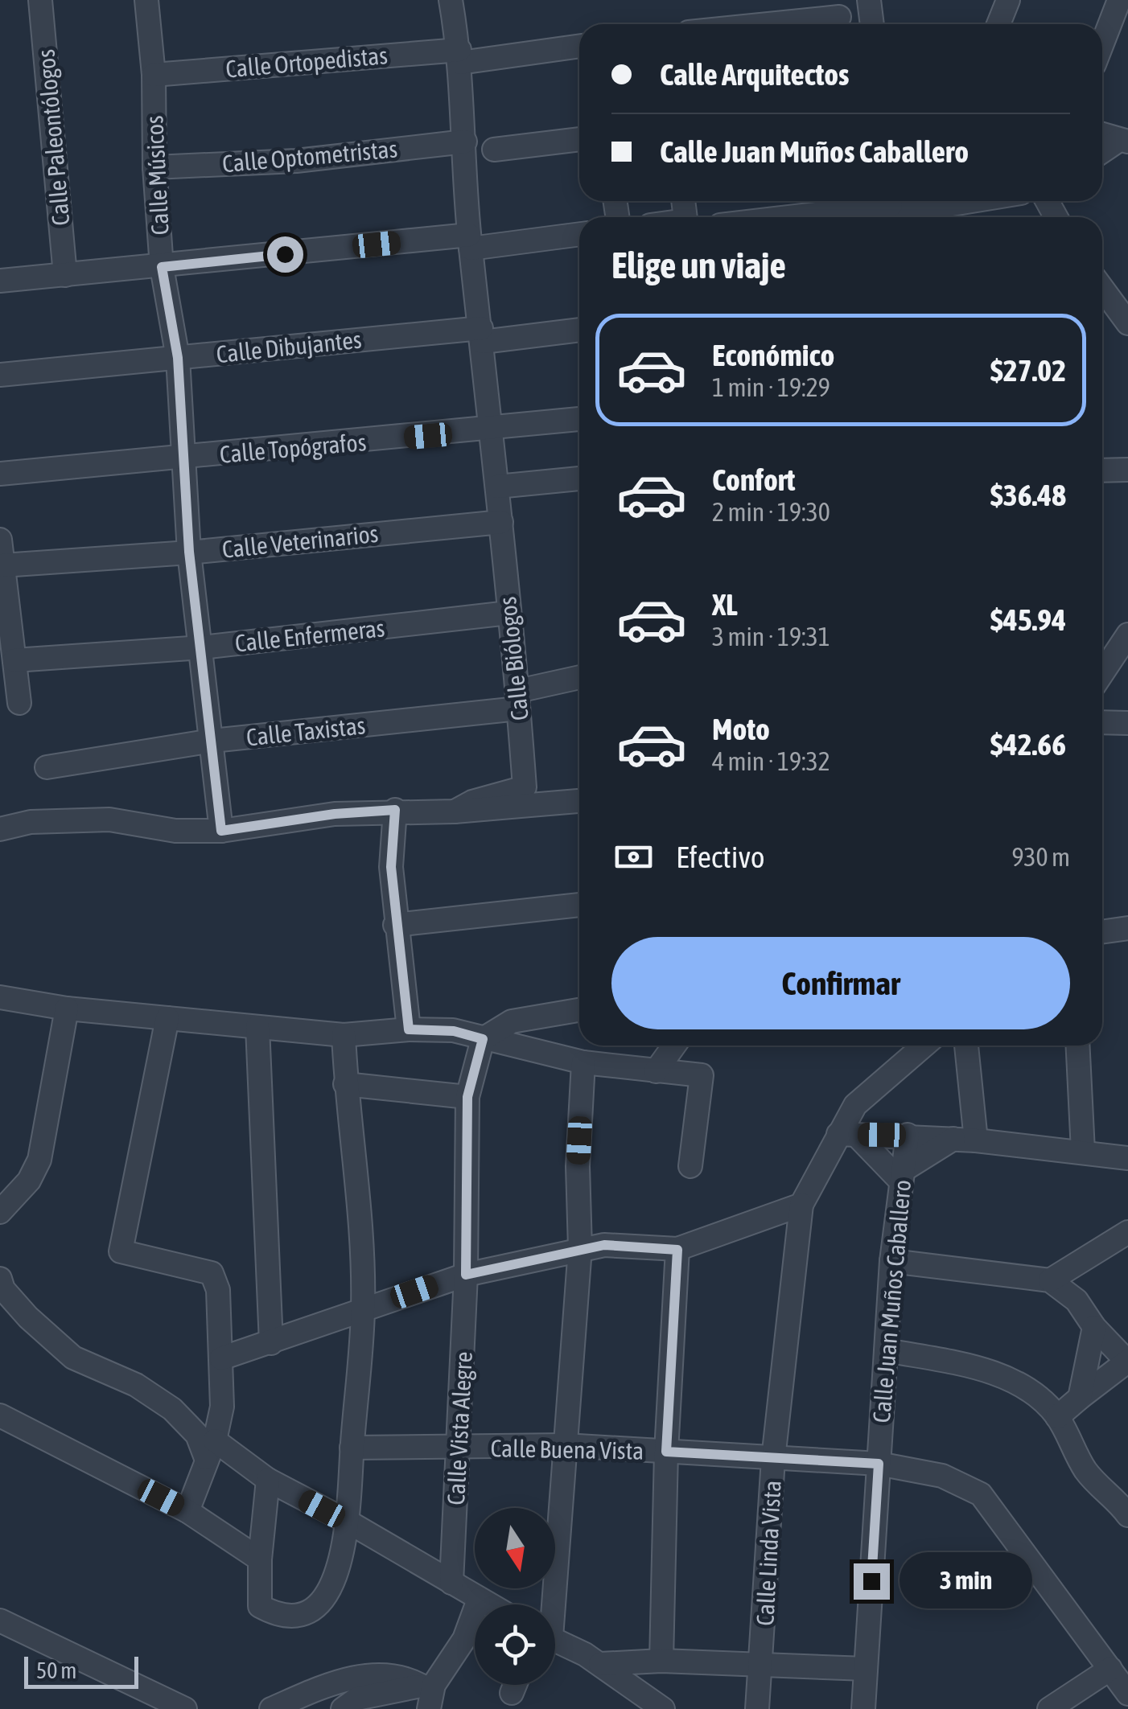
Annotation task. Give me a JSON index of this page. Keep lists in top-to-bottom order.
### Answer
{
  "streets": {
    "street": [
      "Calle Ortopedistas",
      "Calle Paleontólogos",
      "Calle Optometristas",
      "Calle Músicos",
      "Calle Dibujantes",
      "Calle Topógrafos",
      "Calle Veterinarios",
      "Calle Enfermeras",
      "Calle Biólogos",
      "Calle Taxistas",
      "Calle Juan Muños Caballero",
      "Calle Vista Alegre",
      "Calle Buena Vista",
      "Calle Linda Vista"
    ]
  },
  "crossings": [
    ["Calle Ortopedistas", "Calle Músicos"],
    ["Calle Ortopedistas", "Calle Biólogos"],
    ["Calle Optometristas", "Calle Músicos"],
    ["Calle Optometristas", "Calle Biólogos"],
    ["Calle Músicos", "Calle Dibujantes"],
    ["Calle Músicos", "Calle Topógrafos"],
    ["Calle Músicos", "Calle Veterinarios"],
    ["Calle Músicos", "Calle Enfermeras"],
    ["Calle Músicos", "Calle Biólogos"],
    ["Calle Músicos", "Calle Taxistas"],
    ["Calle Dibujantes", "Calle Biólogos"],
    ["Calle Topógrafos", "Calle Biólogos"],
    ["Calle Veterinarios", "Calle Biólogos"],
    ["Calle Enfermeras", "Calle Biólogos"],
    ["Calle Biólogos", "Calle Taxistas"],
    ["Calle Juan Muños Caballero", "Calle Buena Vista"],
    ["Calle Vista Alegre", "Calle Buena Vista"],
    ["Calle Buena Vista", "Calle Linda Vista"]
  ],
  "scale_bar": "50 m",
  "north": "bottom",
  "page": {
    "banner": ["Calle Arquitectos", "Calle Juan Muños Caballero"],
    "heading": "Elige un viaje",
    "list": [
      {
        "name": "Económico",
        "note": "1 min · 19:29",
        "value": "$27.02"
      },
      {
        "name": "Confort",
        "note": "2 min · 19:30",
        "value": "$36.48"
      },
      {
        "name": "XL",
        "note": "3 min · 19:31",
        "value": "$45.94"
      },
      {
        "name": "Moto",
        "note": "4 min · 19:32",
        "value": "$42.66"
      }
    ],
    "pay": ["Efectivo", "930 m"],
    "buttons": "Confirmar",
    "bubble": "3 min",
    "scale": "50 m"
  }
}
